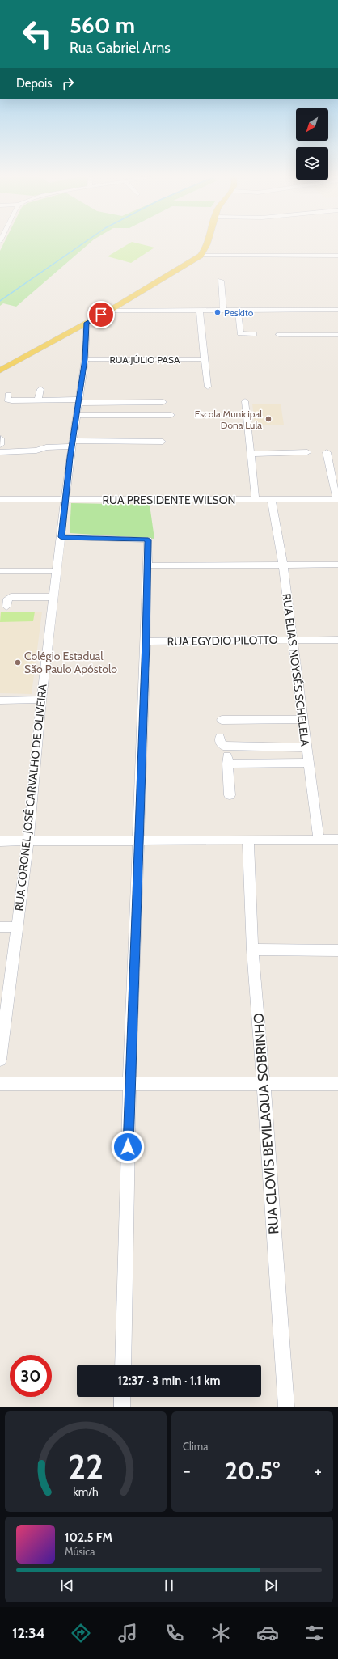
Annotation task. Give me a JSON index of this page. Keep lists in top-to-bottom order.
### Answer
{
  "streets": {
    "street": [
      "RUA JÚLIO PASA",
      "RUA PRESIDENTE WILSON",
      "RUA EGYDIO PILOTTO",
      "RUA ELIAS MOYSÉS SCHELELA",
      "RUA CORONEL JOSÉ CARVALHO DE OLIVEIRA",
      "RUA CLOVIS BEVILAQUA SOBRINHO"
    ]
  },
  "crossings": [
    ["RUA JÚLIO PASA", "RUA CORONEL JOSÉ CARVALHO DE OLIVEIRA"],
    ["RUA PRESIDENTE WILSON", "RUA ELIAS MOYSÉS SCHELELA"],
    ["RUA PRESIDENTE WILSON", "RUA CORONEL JOSÉ CARVALHO DE OLIVEIRA"],
    ["RUA EGYDIO PILOTTO", "RUA ELIAS MOYSÉS SCHELELA"]
  ],
  "places": ["Peskito", "Escola Municipal Dona Lula", "Colégio Estadual São Paulo Apóstolo"],
  "north": "bottom left",
  "page": {
    "turn": ["560 m", "Rua Gabriel Arns"],
    "then": "Depois",
    "limit": "30",
    "trip": "12:37 · 3 min · 1.1 km",
    "tile": "Clima",
    "heat": ["−", "20.5°", "+"],
    "song": ["102.5 FM", "Música"],
    "tabs": "12:34",
    "gauge": ["22", "km/h"]
  }
}
